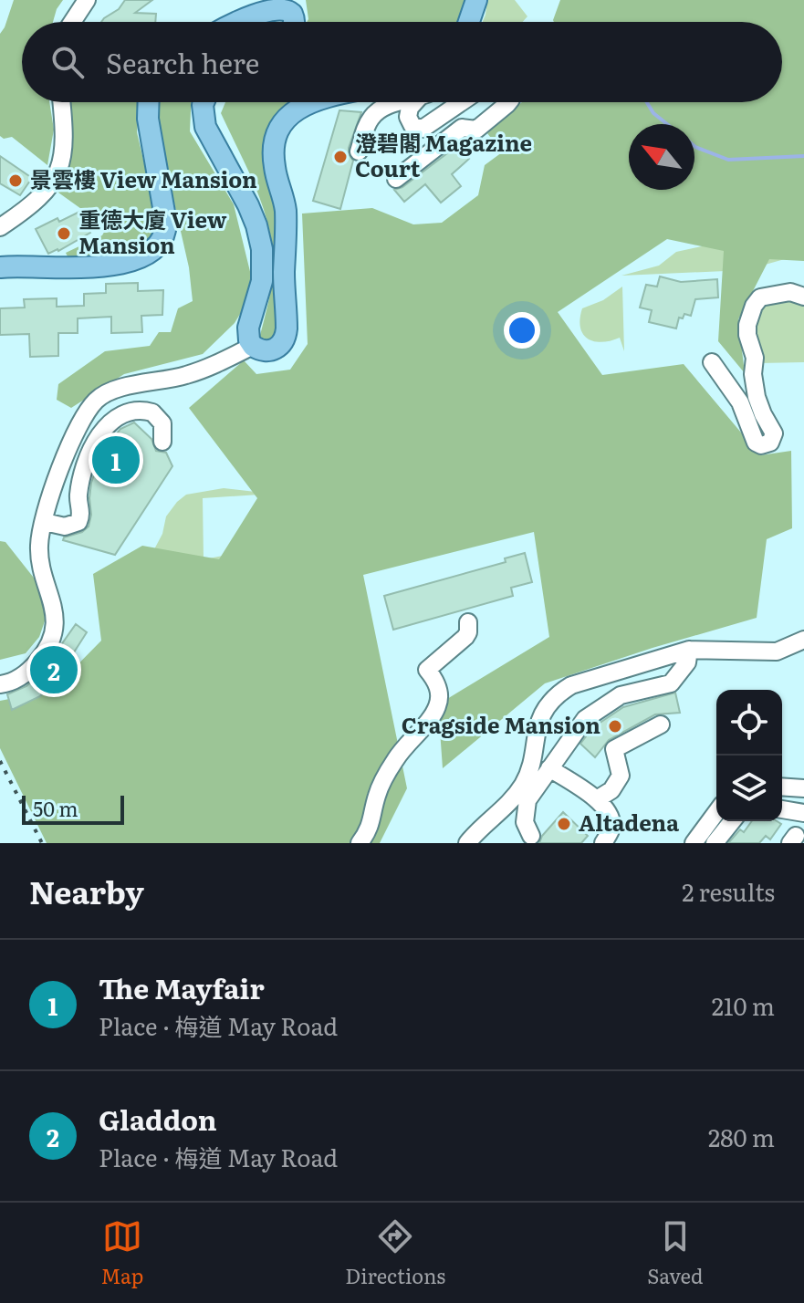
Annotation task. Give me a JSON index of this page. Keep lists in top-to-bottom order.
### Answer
{
  "places": [
    "澄碧閣 Magazine Court",
    "景雲樓 View Mansion",
    "重德大廈 View Mansion",
    "Cragside Mansion",
    "Altadena"
  ],
  "scale_bar": "50 m",
  "north": "top left",
  "page": {
    "search": "Search here",
    "pins": ["1", "2"],
    "scale": "50 m",
    "heading": ["Nearby", "2 results"],
    "list": [
      {
        "mark": "1",
        "name": "The Mayfair",
        "note": "Place · 梅道 May Road",
        "value": "210 m"
      },
      {
        "mark": "2",
        "name": "Gladdon",
        "note": "Place · 梅道 May Road",
        "value": "280 m"
      }
    ],
    "nav": ["Map", "Directions", "Saved"]
  }
}
